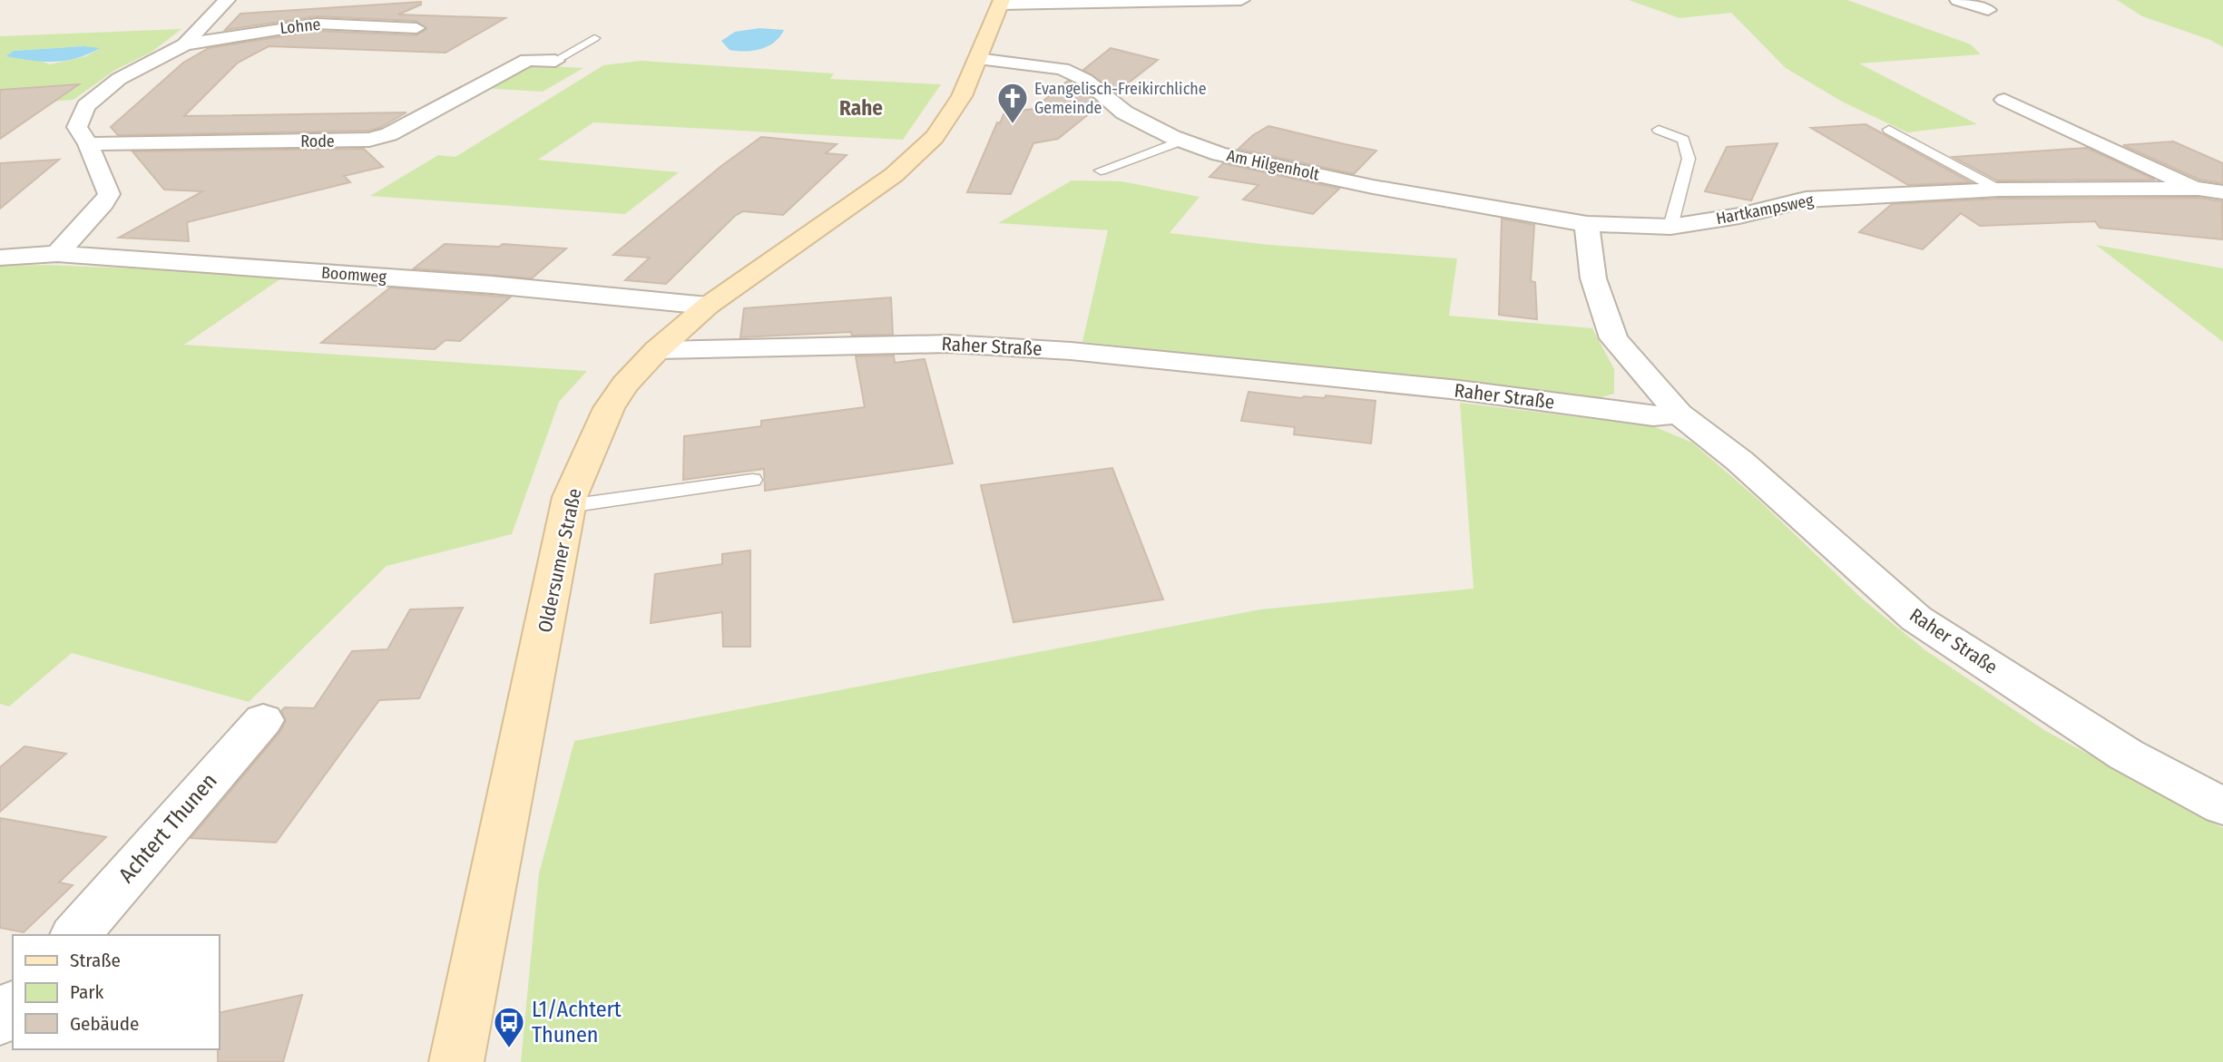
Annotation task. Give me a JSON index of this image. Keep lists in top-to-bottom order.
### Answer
{
  "streets": {
    "main road": ["Oldersumer Straße"],
    "street": [
      "Lohne",
      "Rode",
      "Am Hilgenholt",
      "Hartkampsweg",
      "Boomweg",
      "Raher Straße",
      "Achtert Thunen"
    ]
  },
  "crossings": [
    ["Am Hilgenholt", "Hartkampsweg"],
    ["Am Hilgenholt", "Oldersumer Straße"],
    ["Boomweg", "Oldersumer Straße"],
    ["Raher Straße", "Oldersumer Straße"]
  ],
  "districts": ["Rahe"],
  "places": {
    "church": ["Evangelisch-Freikirchliche Gemeinde"],
    "bus stop": ["L1/Achtert Thunen"]
  },
  "legend": ["Straße", "Park", "Gebäude"]
}
